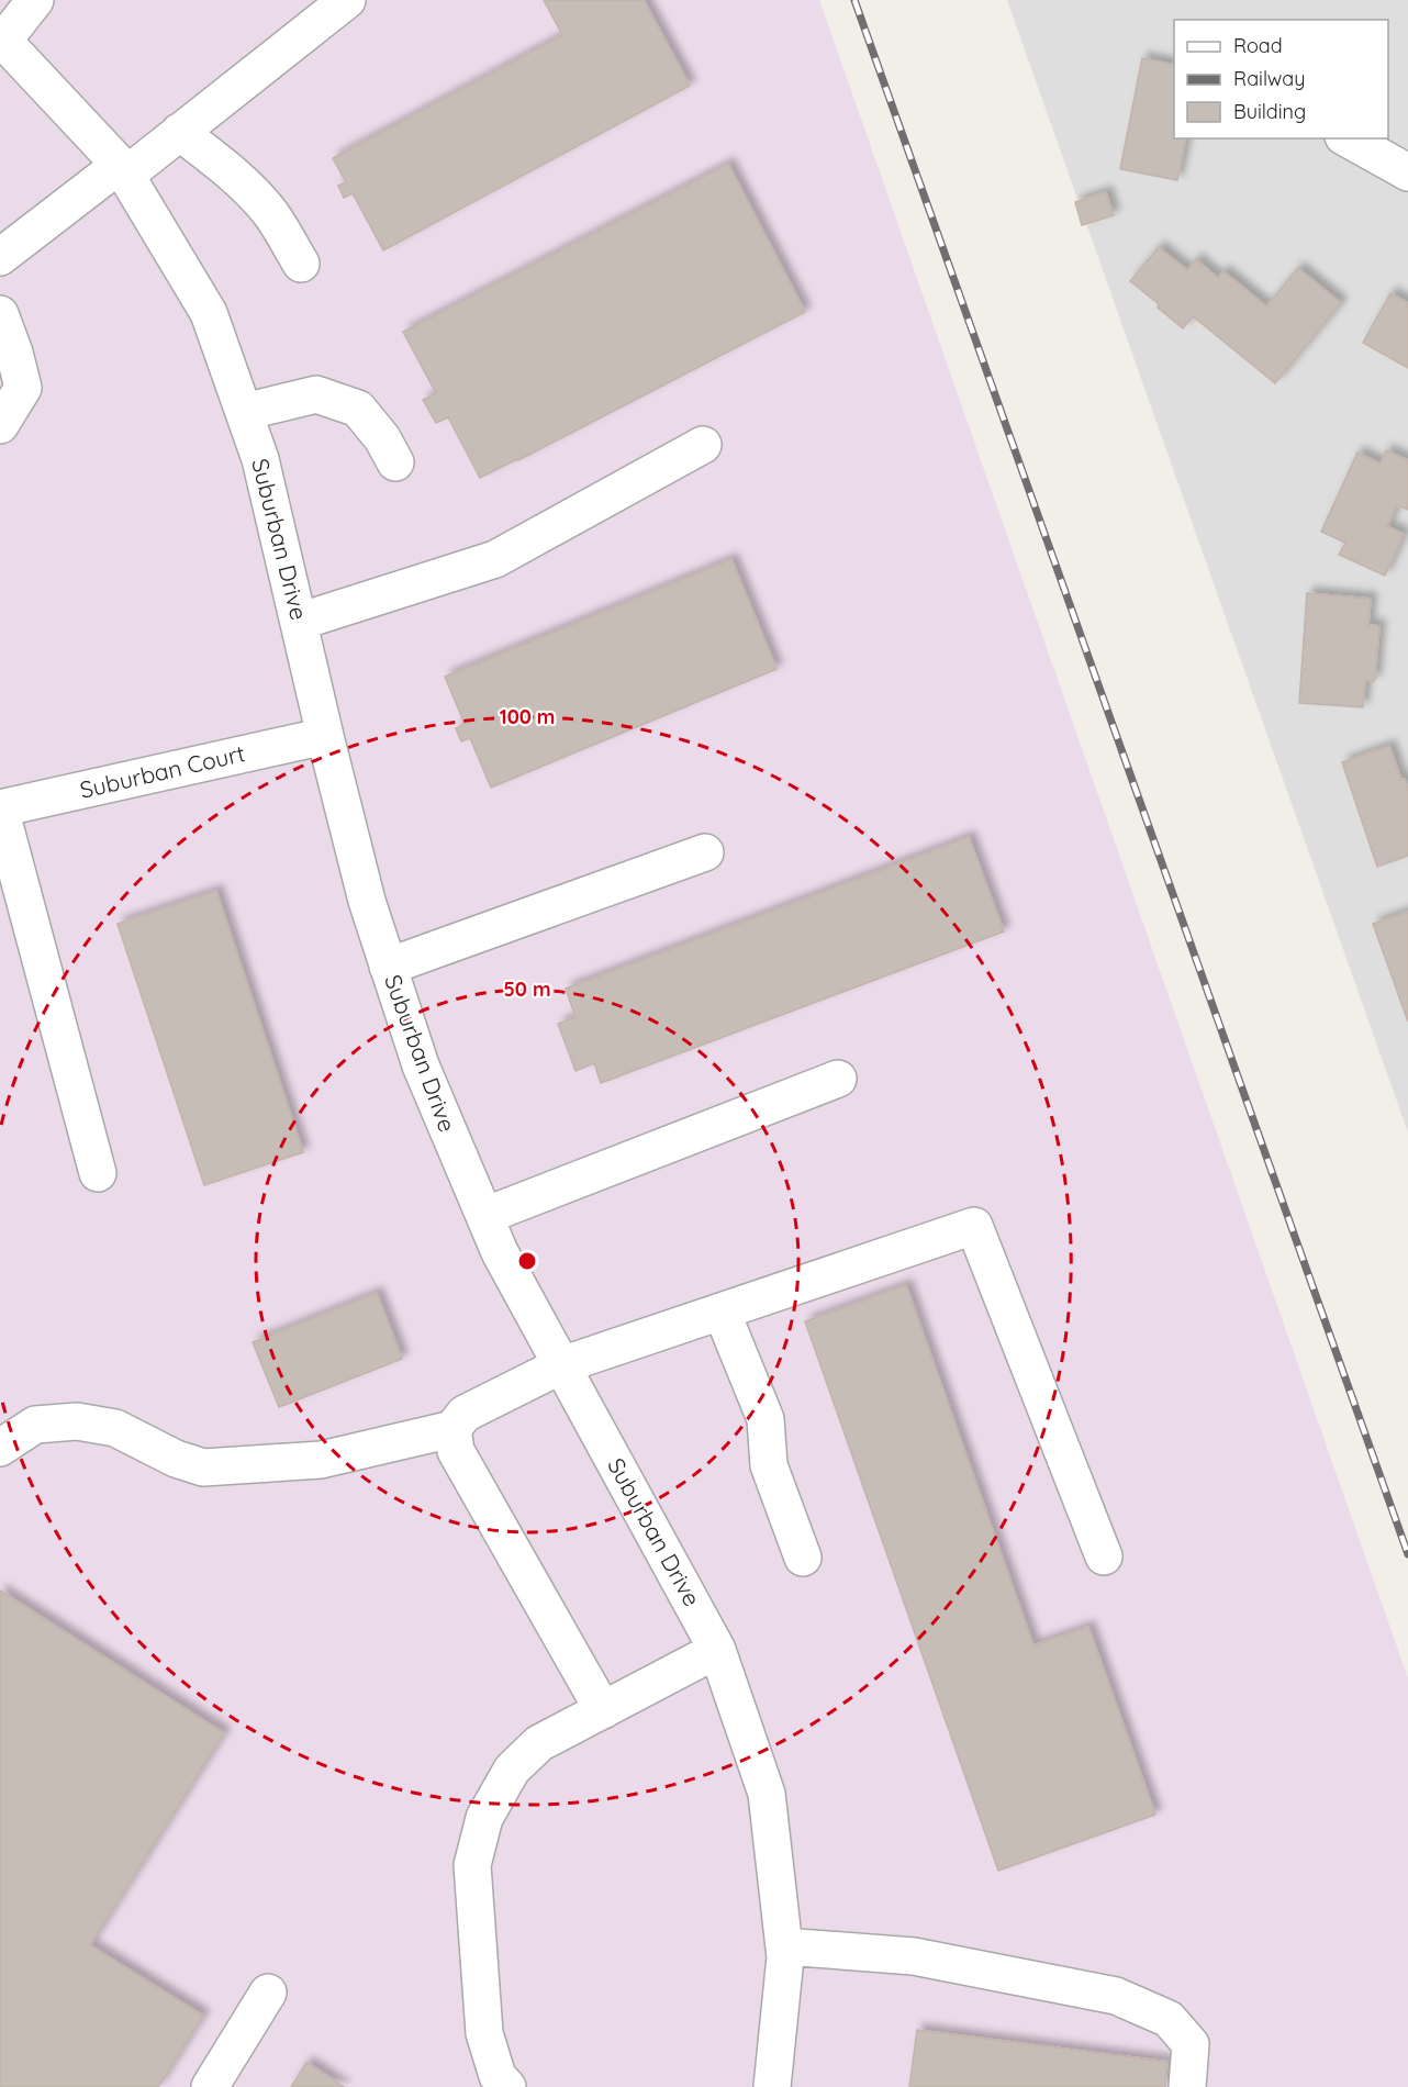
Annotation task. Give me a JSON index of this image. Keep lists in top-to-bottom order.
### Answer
{
  "streets": {
    "street": ["Suburban Drive", "Suburban Court"]
  },
  "crossings": [
    ["Suburban Drive", "Suburban Court"]
  ],
  "legend": ["Road", "Railway", "Building"],
  "rings": ["100 m", "50 m"]
}
